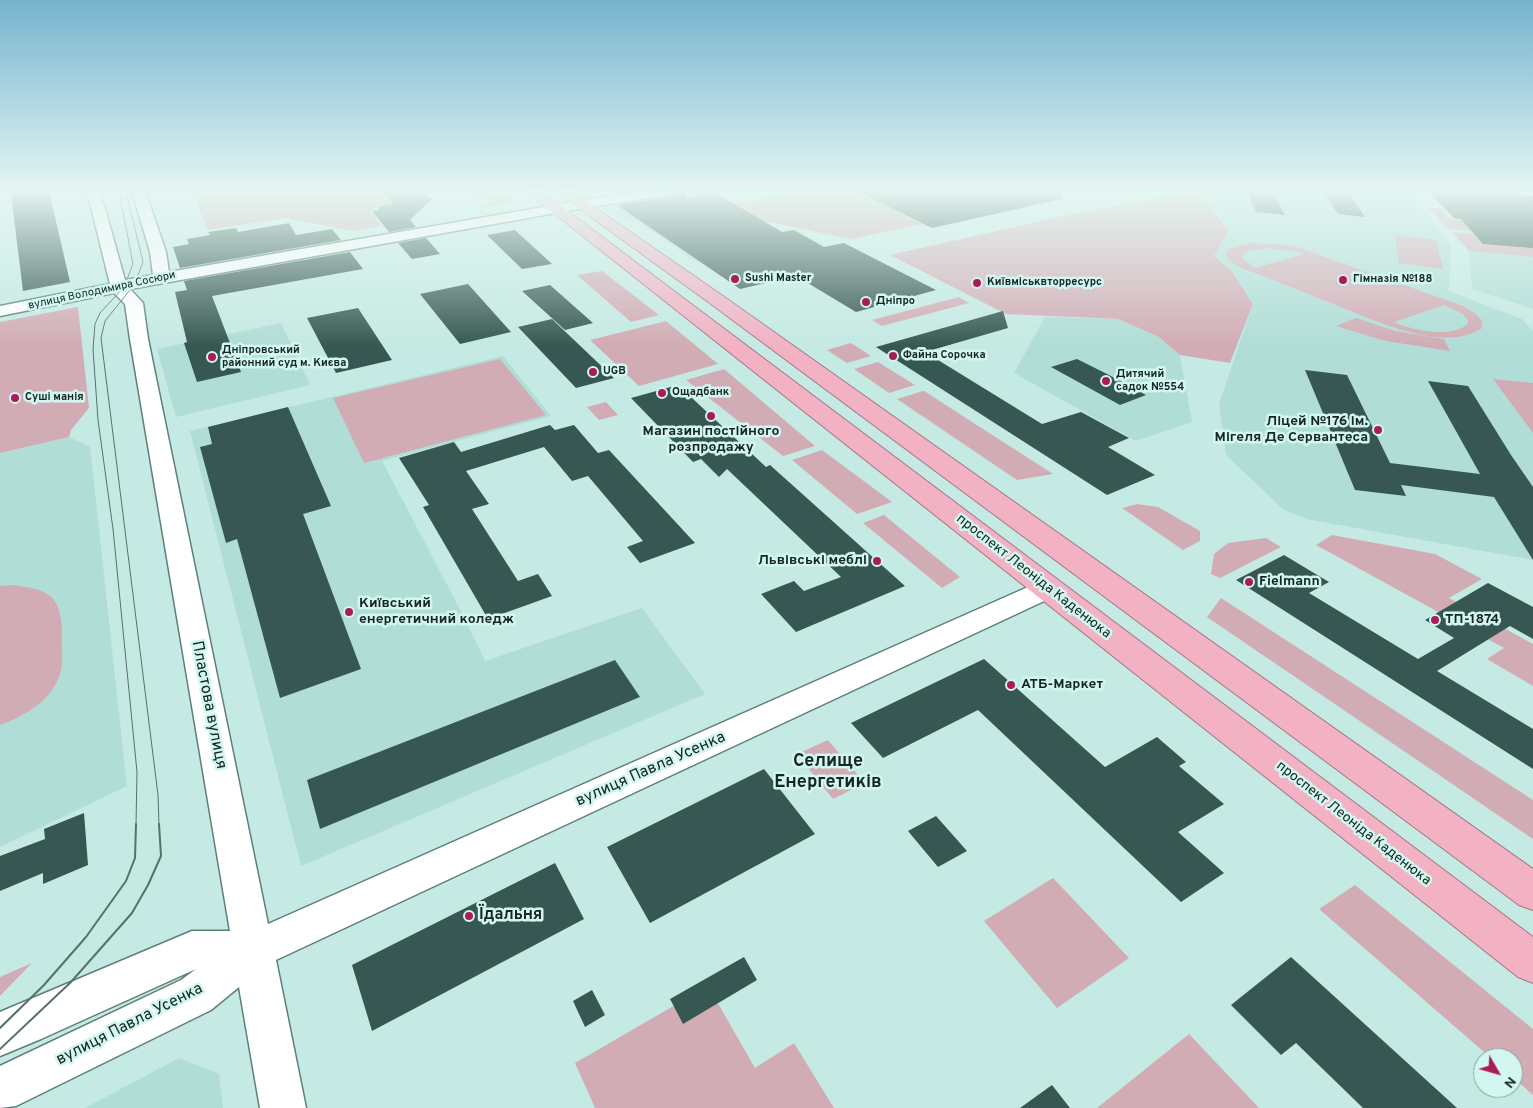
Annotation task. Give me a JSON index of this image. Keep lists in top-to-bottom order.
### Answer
{
  "streets": {
    "highway": ["проспект Леоніда Каденюка"],
    "street": ["вулиця Володимира Сосюри", "Пластова вулиця", "вулиця Павла Усенка"]
  },
  "crossings": [
    ["вулиця Володимира Сосюри", "Пластова вулиця"],
    ["проспект Леоніда Каденюка", "вулиця Павла Усенка"],
    ["Пластова вулиця", "вулиця Павла Усенка"]
  ],
  "districts": ["Селище Енергетиків"],
  "places": [
    "Sushi Master",
    "Гімназія №188",
    "Київміськвторресурс",
    "Дніпро",
    "Файна Сорочка",
    "Дніпровський районний суд м. Києва",
    "UGB",
    "Дитячий садок №554",
    "Ощадбанк",
    "Суші манія",
    "Магазин постійного розпродажу",
    "Ліцей №176 ім. Мігеля Де Сервантеса",
    "Львівські меблі",
    "Fielmann",
    "Київський енергетичний коледж",
    "ТП-1874",
    "АТБ-Маркет",
    "Їдальня"
  ],
  "north": "bottom right"
}
